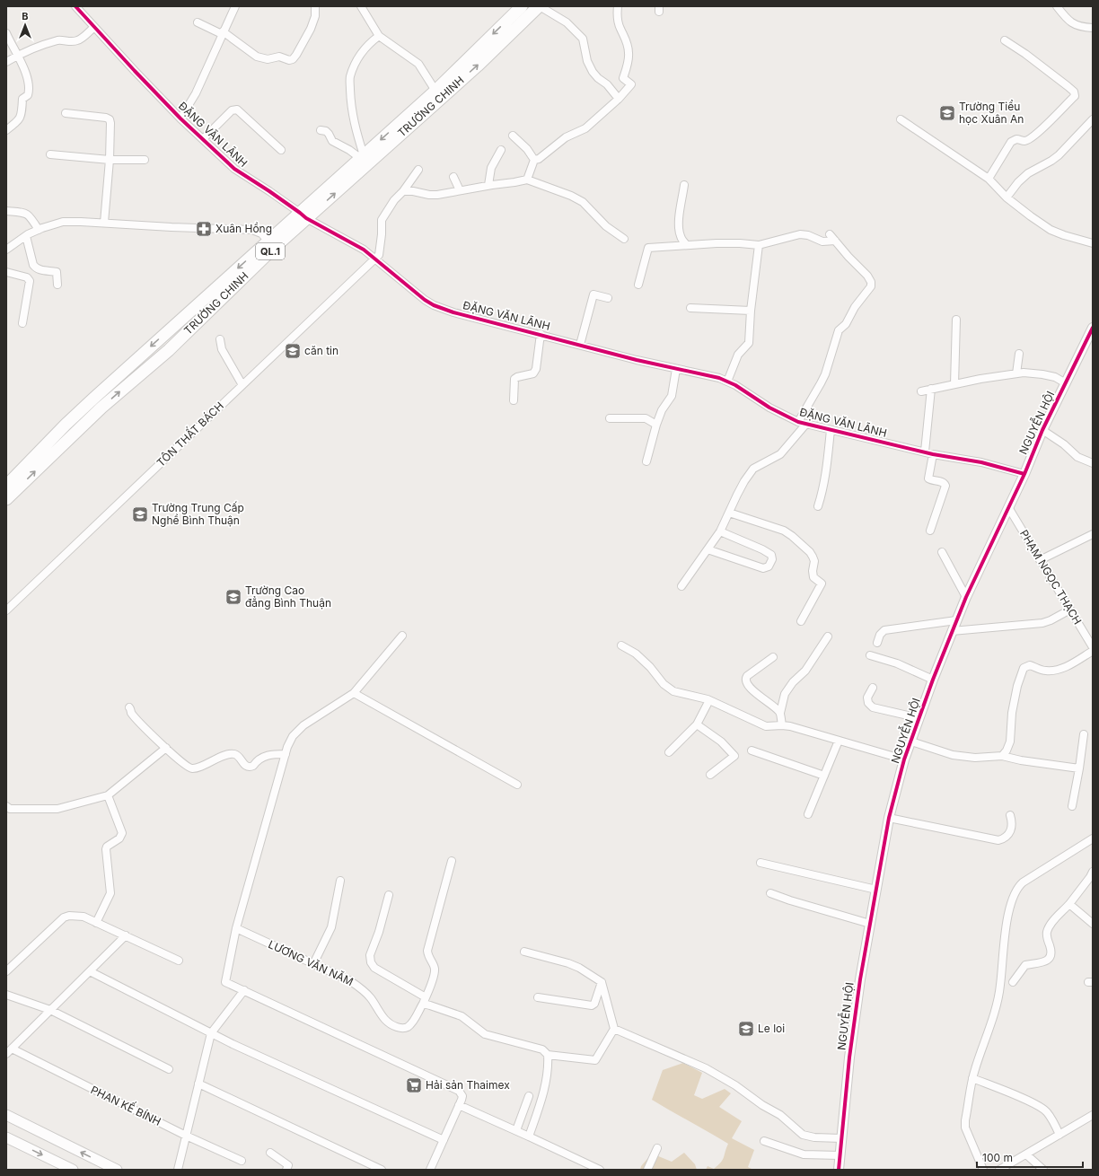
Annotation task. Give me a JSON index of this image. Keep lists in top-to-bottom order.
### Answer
{
  "streets": {
    "highway": ["TRƯỜNG CHINH", "QL.1"],
    "street": [
      "ĐẶNG VĂN LÃNH",
      "NGUYỄN HỘI",
      "TÔN THẤT BÁCH",
      "PHẠM NGỌC THẠCH",
      "LƯƠNG VĂN NĂM",
      "PHAN KẾ BÍNH"
    ]
  },
  "crossings": [
    ["TRƯỜNG CHINH", "ĐẶNG VĂN LÃNH"],
    ["ĐẶNG VĂN LÃNH", "NGUYỄN HỘI"],
    ["ĐẶNG VĂN LÃNH", "TÔN THẤT BÁCH"],
    ["NGUYỄN HỘI", "PHẠM NGỌC THẠCH"]
  ],
  "places": {
    "school or university": [
      "Trường Tiểu học Xuân An",
      "căn tin",
      "Trường Trung Cấp Nghề Bình Thuận",
      "Trường Cao đẳng Bình Thuận",
      "Le loi"
    ],
    "pharmacy": ["Xuân Hồng"],
    "supermarket": ["Hải sản Thaimex"]
  },
  "scale_bar": "100 m",
  "north": "top"
}
